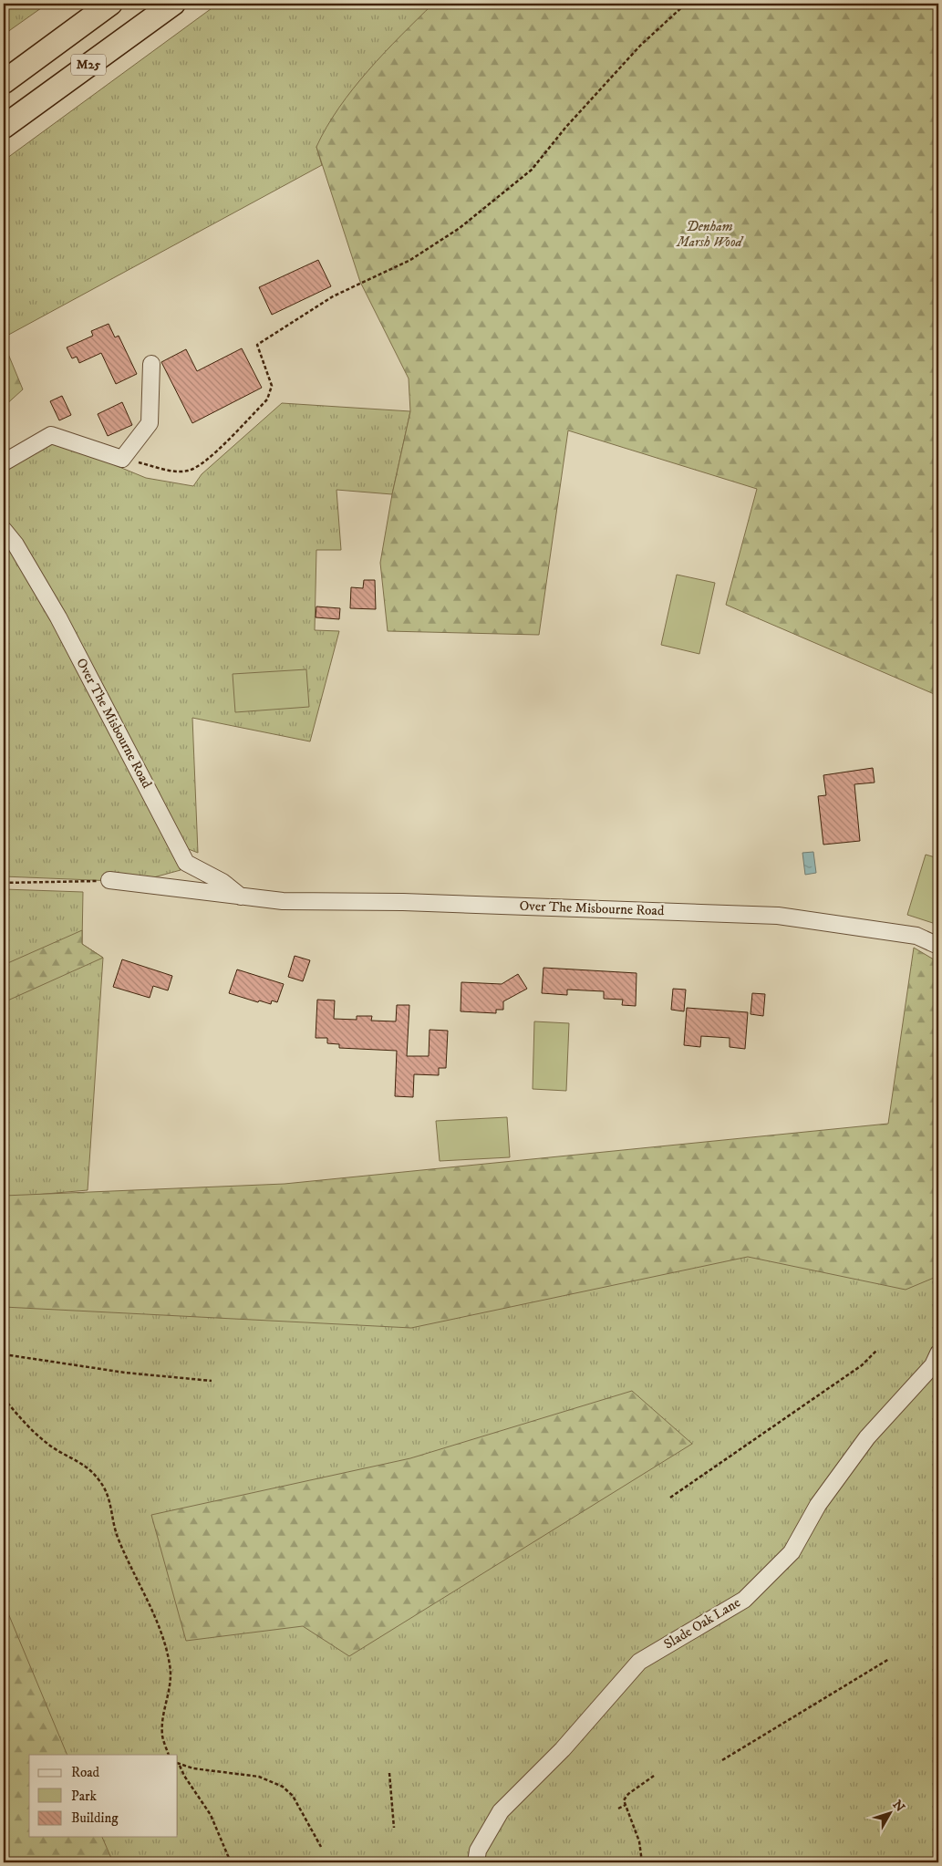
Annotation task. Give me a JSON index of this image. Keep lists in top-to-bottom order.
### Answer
{
  "streets": {
    "highway": ["M25"],
    "street": ["Over The Misbourne Road", "Slade Oak Lane"]
  },
  "parks": ["Denham Marsh Wood"],
  "legend": ["Road", "Park", "Building"],
  "north": "top right"
}
